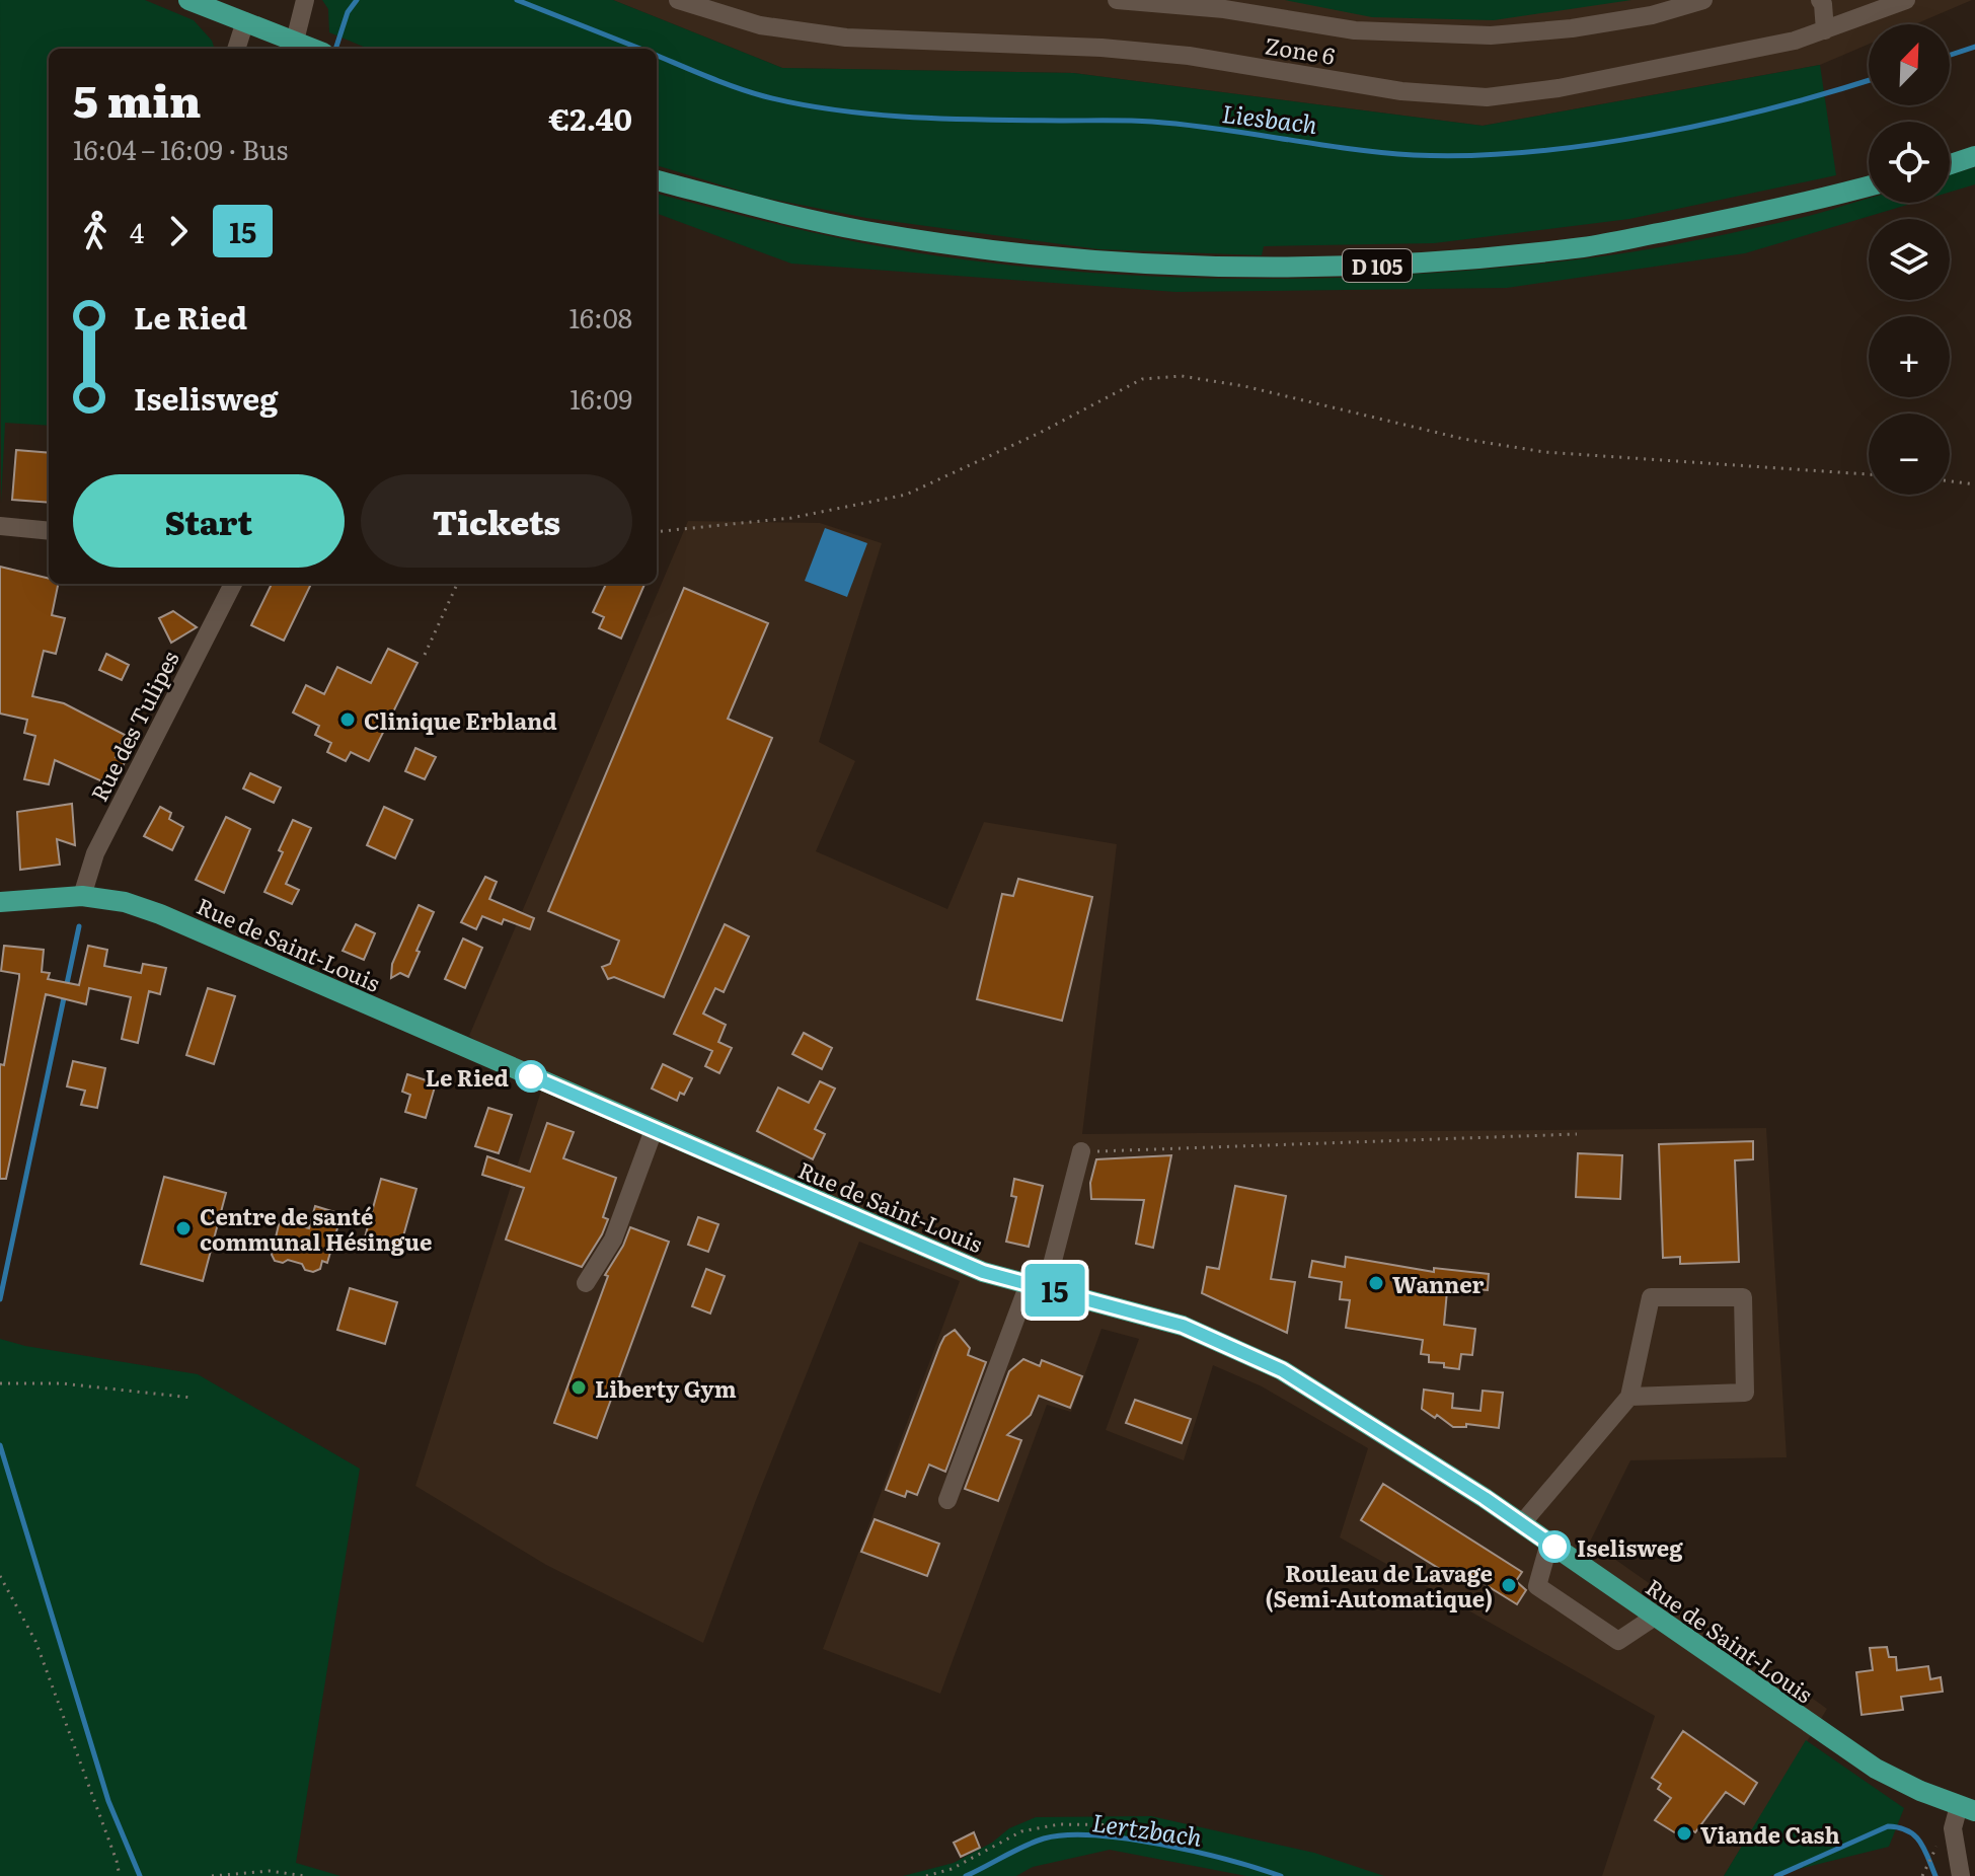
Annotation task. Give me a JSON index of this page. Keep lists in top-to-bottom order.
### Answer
{
  "streets": {
    "main road": ["D 105", "Rue de Saint-Louis"],
    "street": ["Zone 6", "Rue des Tulipes"]
  },
  "crossings": [
    ["Rue des Tulipes", "Rue de Saint-Louis"]
  ],
  "water": ["Liesbach", "Lertzbach"],
  "places": [
    "Clinique Erbland",
    "Le Ried",
    "Centre de santé communal Hésingue",
    "Wanner",
    "Liberty Gym",
    "Iselisweg",
    "Rouleau de Lavage (Semi-Automatique)",
    "Viande Cash"
  ],
  "lines": ["bus line 15"],
  "north": "top right",
  "page": {
    "on_map": "15",
    "map_buttons": ["+", "−"],
    "heading": ["5 min", "16:04 – 16:09 · Bus", "€2.40"],
    "legs": ["4", "15"],
    "list": [
      {
        "name": "Le Ried",
        "value": "16:08"
      },
      {
        "name": "Iselisweg",
        "value": "16:09"
      }
    ],
    "buttons": ["Start", "Tickets"]
  }
}
